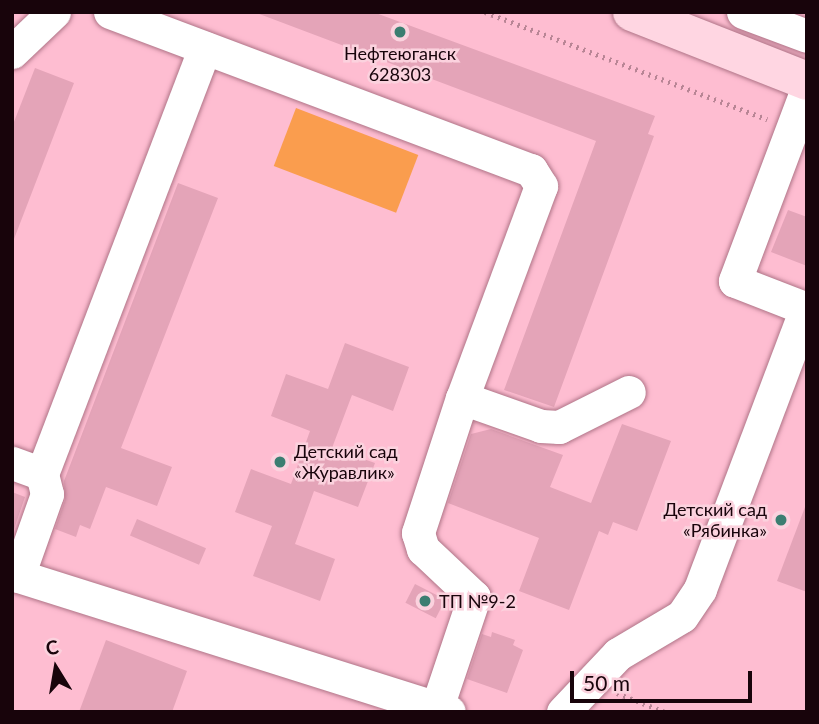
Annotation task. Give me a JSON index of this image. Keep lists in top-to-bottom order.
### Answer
{
  "places": [
    "Нефтеюганск 628303",
    "Детский сад «Журавлик»",
    "Детский сад «Рябинка»",
    "ТП №9-2"
  ],
  "scale_bar": "50 m",
  "north": "top"
}
